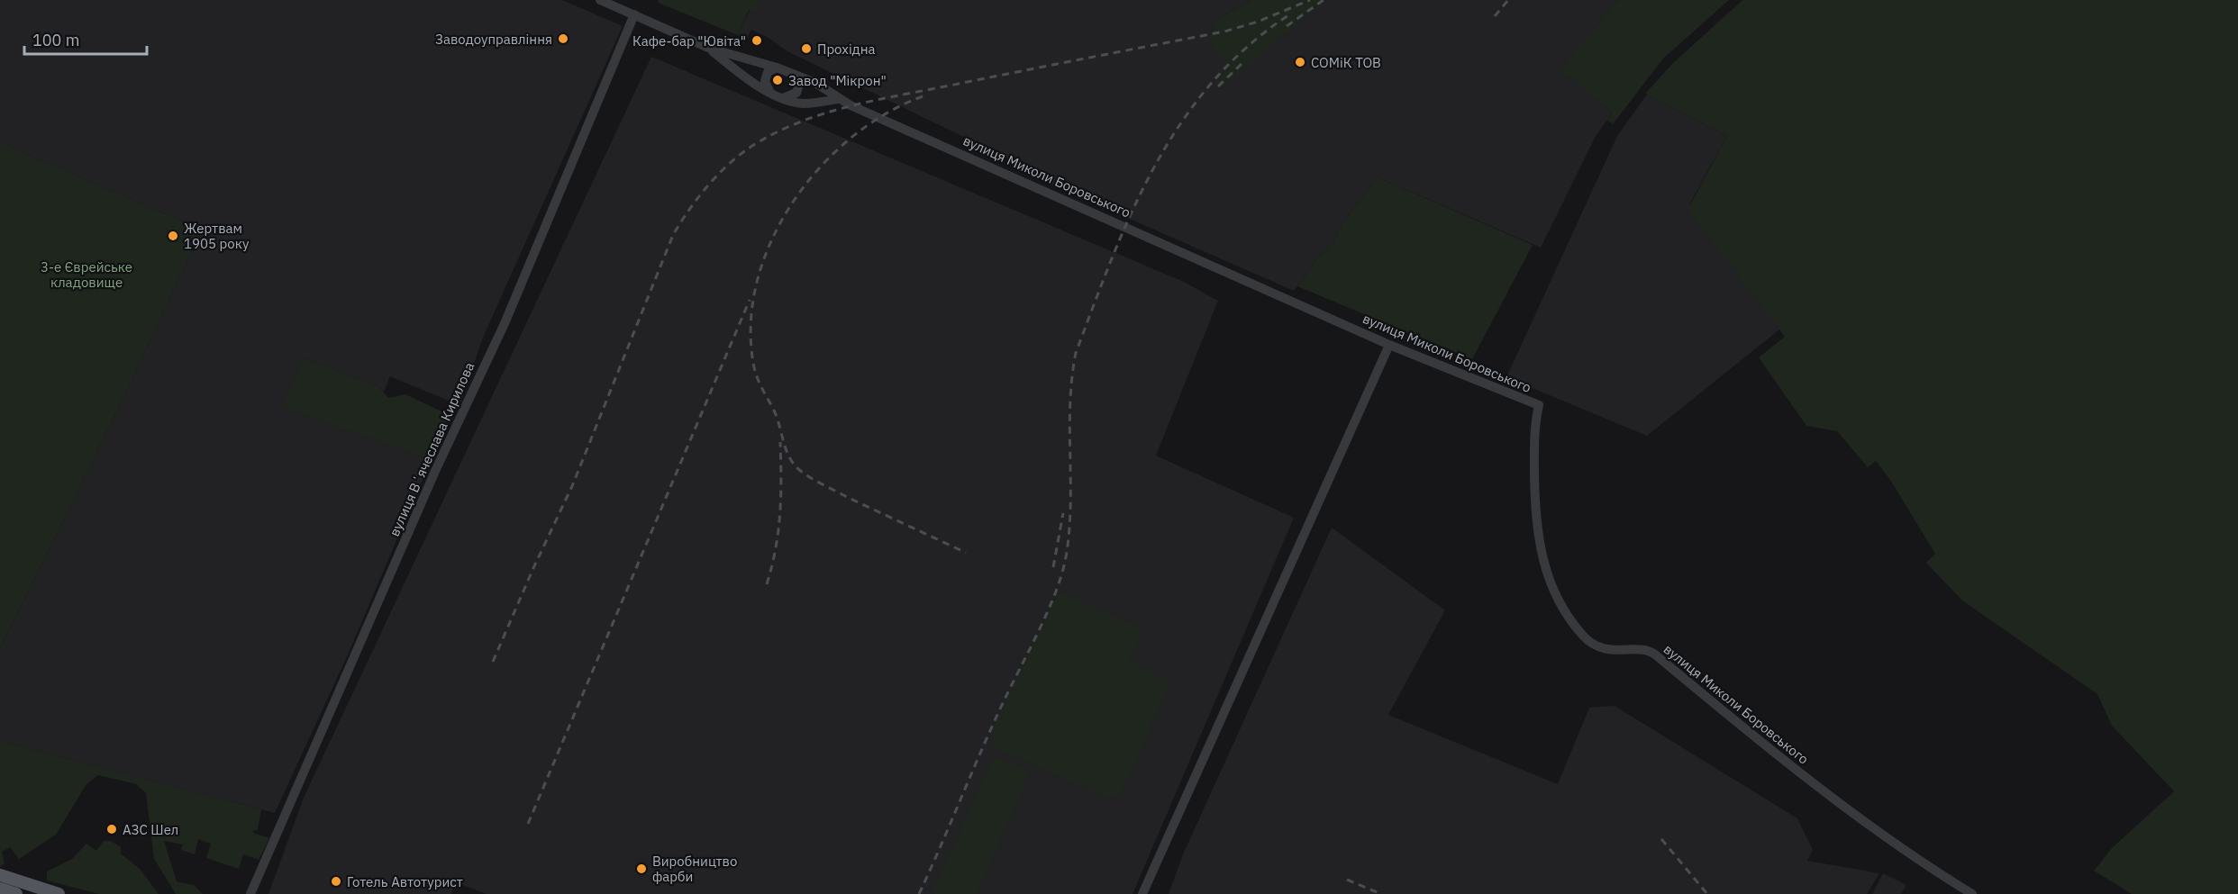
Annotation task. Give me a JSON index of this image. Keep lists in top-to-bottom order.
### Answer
{
  "streets": {
    "street": ["вулиця Миколи Боровського", "вулиця Вʼячеслава Кирилова"]
  },
  "crossings": [
    ["вулиця Миколи Боровського", "вулиця Вʼячеслава Кирилова"]
  ],
  "parks": ["3-е Єврейське кладовище"],
  "places": [
    "Заводоуправління",
    "Кафе-бар \"Ювіта\"",
    "Прохідна",
    "СОМіК ТОВ",
    "Завод \"Мікрон\"",
    "Жертвам 1905 року",
    "АЗС Шел",
    "Виробництво фарби",
    "Готель Автотурист"
  ],
  "scale_bar": "100 m"
}
